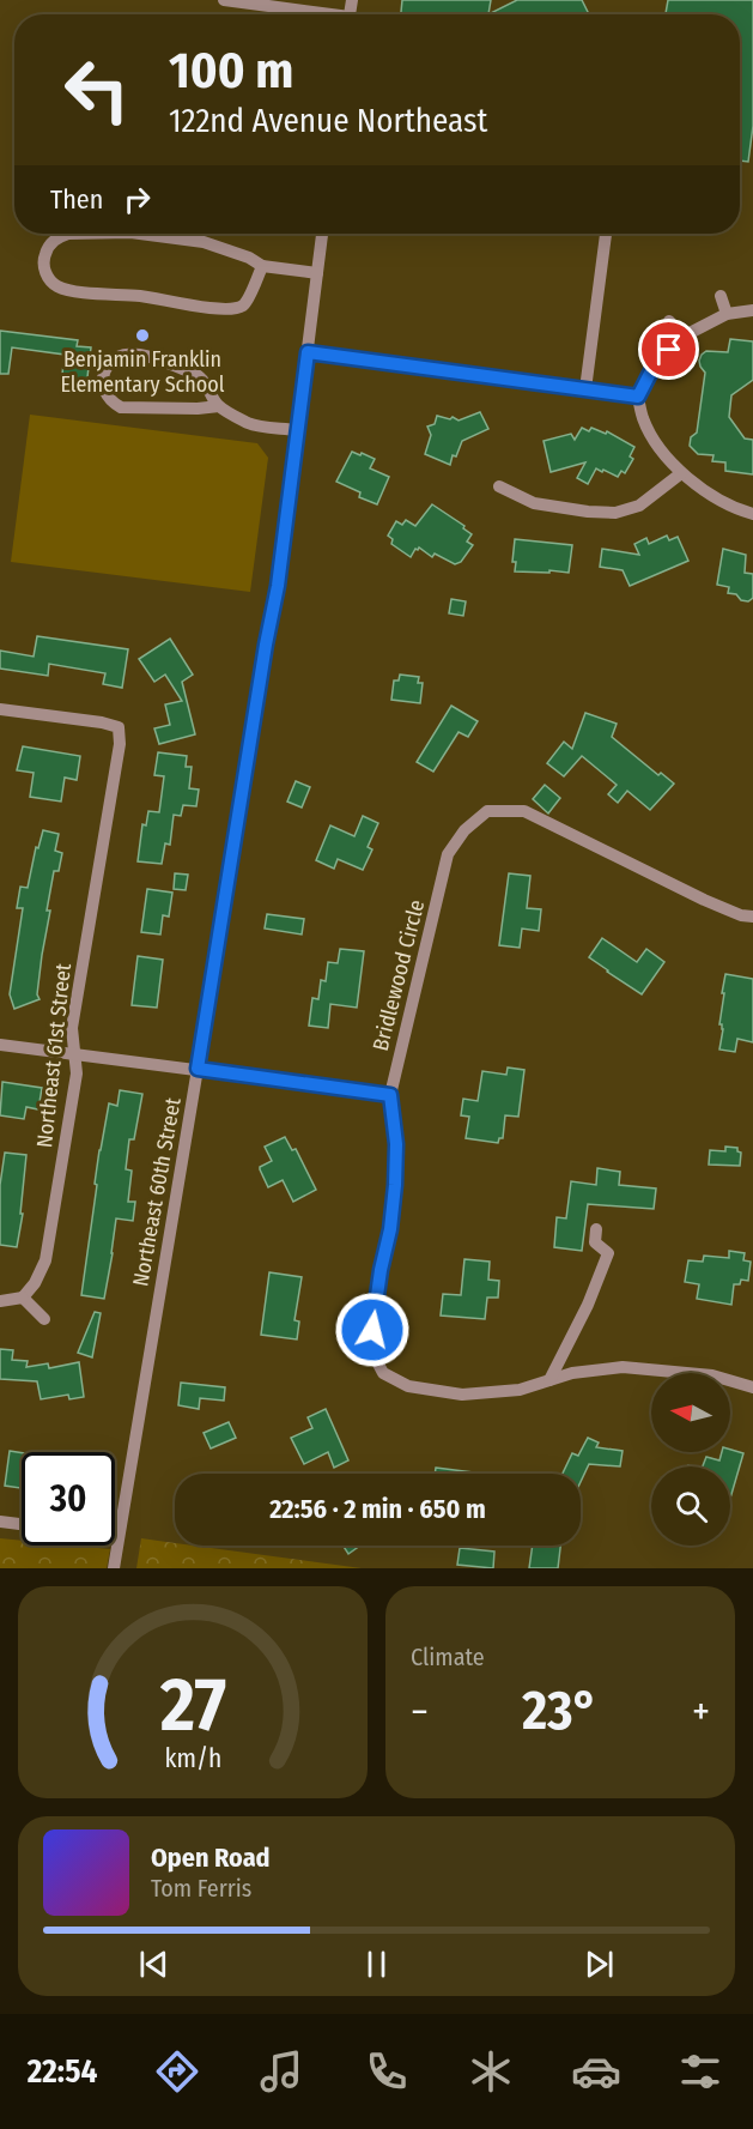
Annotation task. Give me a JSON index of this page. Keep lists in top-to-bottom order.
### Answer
{
  "streets": {
    "street": ["Bridlewood Circle", "Northeast 61st Street", "Northeast 60th Street"]
  },
  "places": ["Benjamin Franklin Elementary School"],
  "north": "left",
  "page": {
    "turn": ["100 m", "122nd Avenue Northeast"],
    "then": "Then",
    "limit": "30",
    "trip": "22:56 · 2 min · 650 m",
    "tile": "Climate",
    "heat": ["−", "23°", "+"],
    "song": ["Open Road", "Tom Ferris"],
    "tabs": "22:54",
    "gauge": ["27", "km/h"]
  }
}
